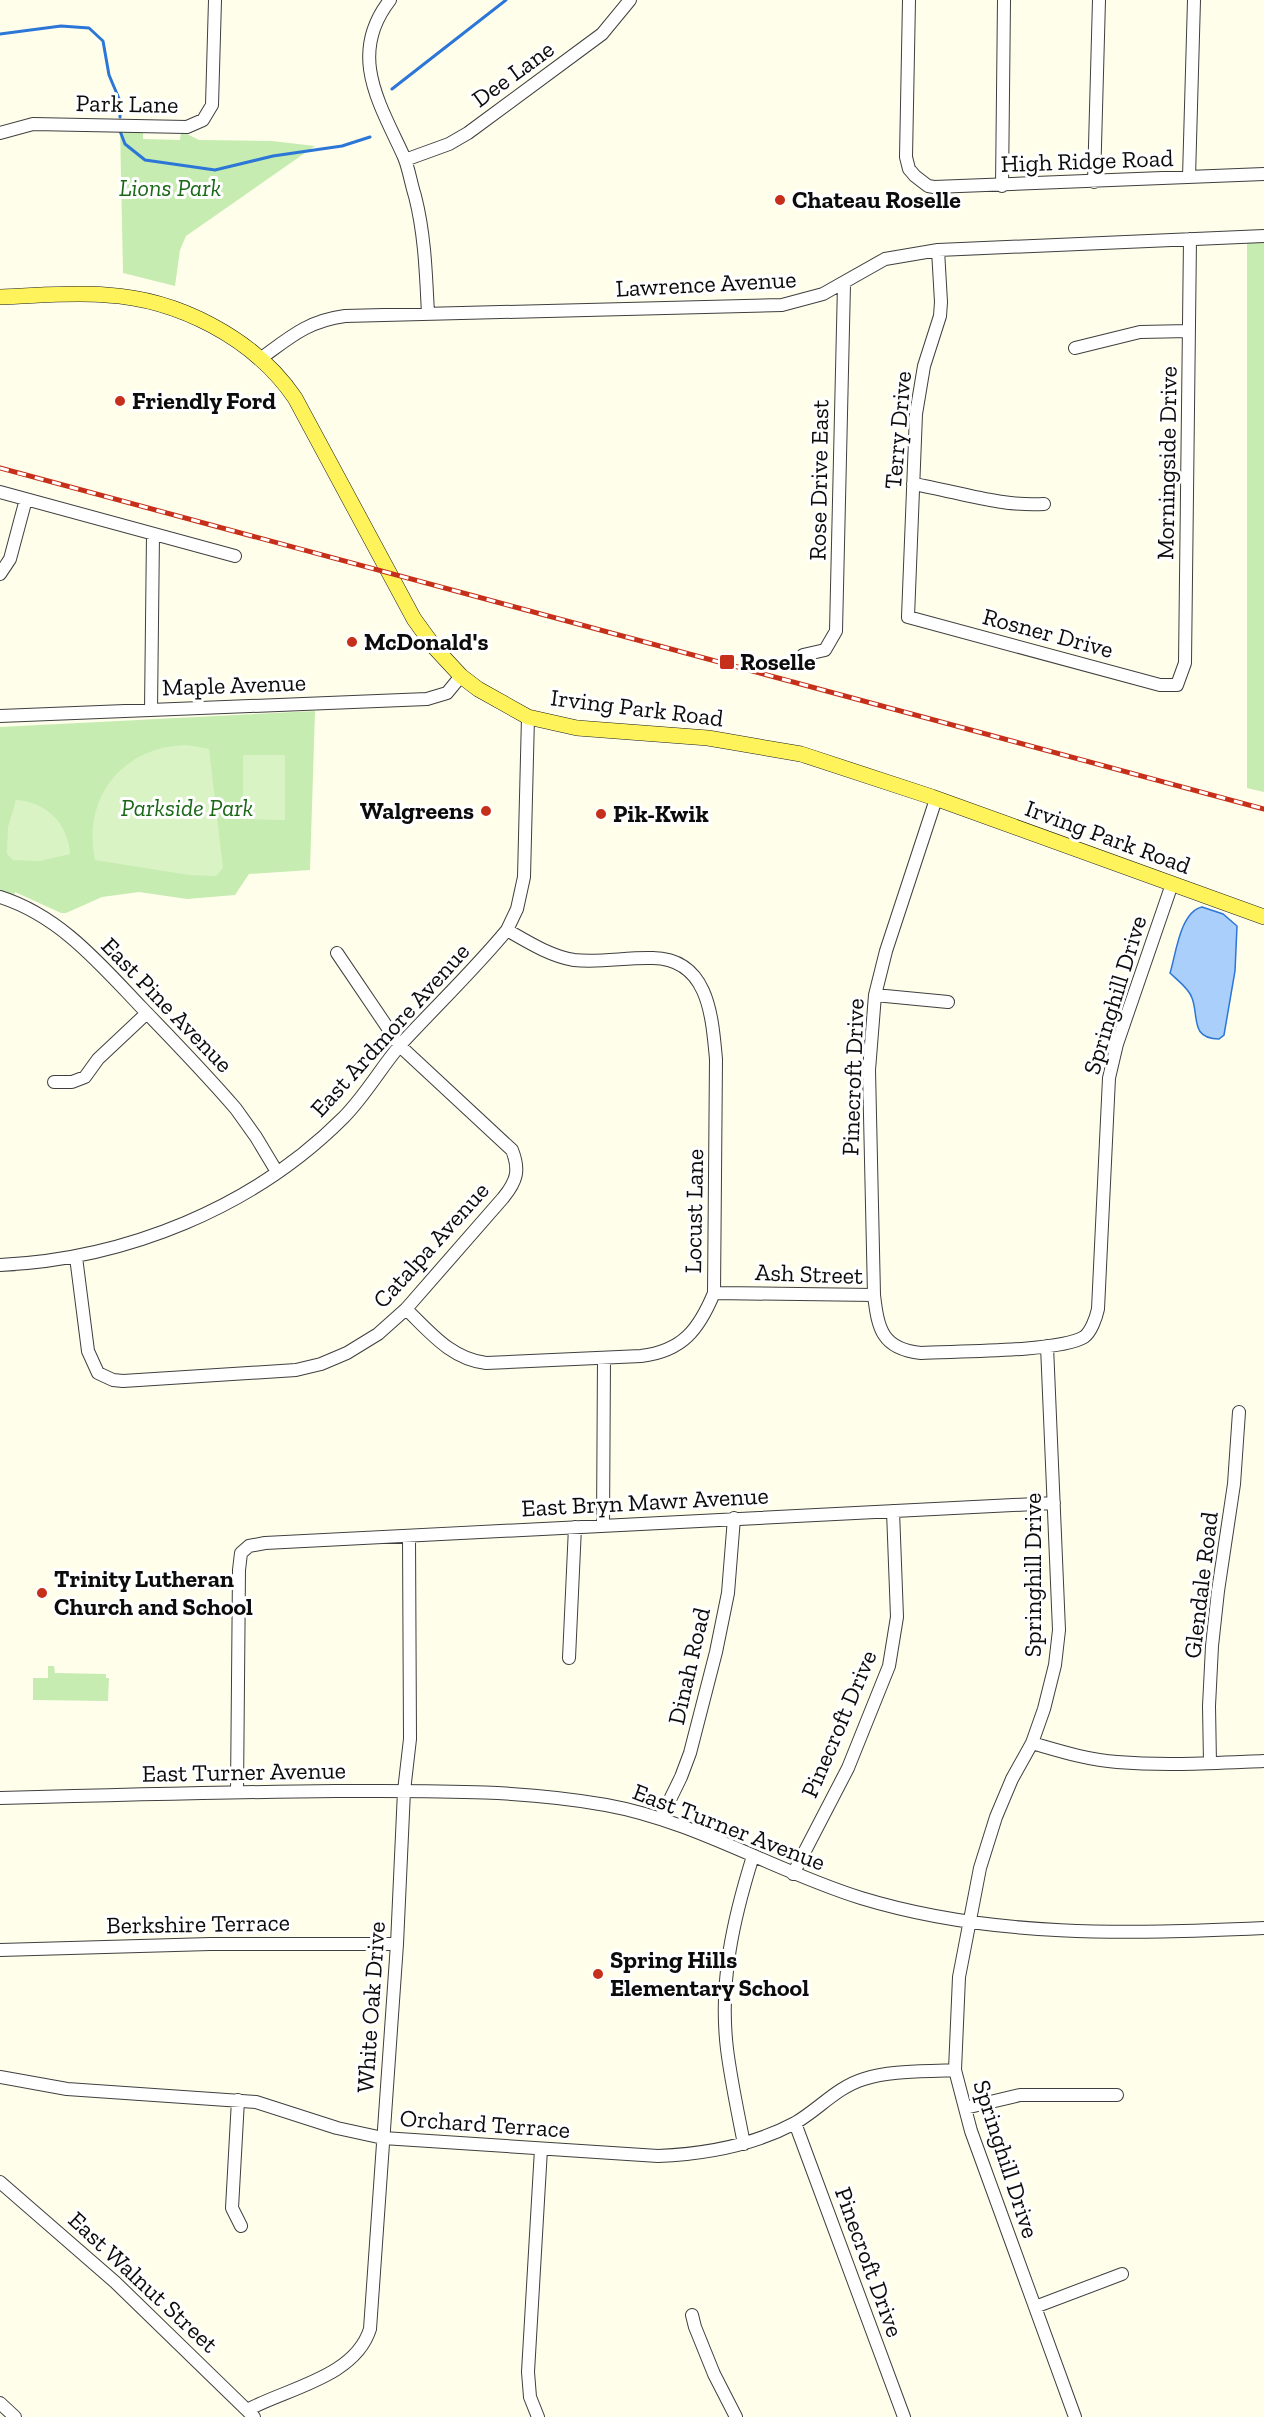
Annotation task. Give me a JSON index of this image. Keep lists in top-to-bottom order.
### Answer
{
  "streets": {
    "main road": ["Irving Park Road"],
    "street": [
      "Dee Lane",
      "Park Lane",
      "High Ridge Road",
      "Lawrence Avenue",
      "Terry Drive",
      "Morningside Drive",
      "Rose Drive East",
      "Rosner Drive",
      "Maple Avenue",
      "Springhill Drive",
      "East Pine Avenue",
      "East Ardmore Avenue",
      "Pinecroft Drive",
      "Locust Lane",
      "Catalpa Avenue",
      "Ash Street",
      "East Bryn Mawr Avenue",
      "Glendale Road",
      "Dinah Road",
      "East Turner Avenue",
      "Berkshire Terrace",
      "White Oak Drive",
      "Orchard Terrace",
      "East Walnut Street"
    ]
  },
  "crossings": [
    ["Lawrence Avenue", "Terry Drive"],
    ["Lawrence Avenue", "Morningside Drive"],
    ["Lawrence Avenue", "Rose Drive East"],
    ["Lawrence Avenue", "Irving Park Road"],
    ["Terry Drive", "Rosner Drive"],
    ["Morningside Drive", "Rosner Drive"],
    ["Maple Avenue", "Irving Park Road"],
    ["Irving Park Road", "Springhill Drive"],
    ["Irving Park Road", "East Ardmore Avenue"],
    ["Irving Park Road", "Pinecroft Drive"],
    ["Springhill Drive", "Ash Street"],
    ["Springhill Drive", "East Bryn Mawr Avenue"],
    ["Springhill Drive", "East Turner Avenue"],
    ["Springhill Drive", "Orchard Terrace"],
    ["East Pine Avenue", "East Ardmore Avenue"],
    ["East Ardmore Avenue", "Locust Lane"],
    ["East Ardmore Avenue", "Catalpa Avenue"],
    ["Pinecroft Drive", "Ash Street"],
    ["Pinecroft Drive", "East Bryn Mawr Avenue"],
    ["Pinecroft Drive", "East Turner Avenue"],
    ["Pinecroft Drive", "Orchard Terrace"],
    ["Locust Lane", "Catalpa Avenue"],
    ["Locust Lane", "Ash Street"],
    ["East Bryn Mawr Avenue", "Dinah Road"],
    ["East Bryn Mawr Avenue", "East Turner Avenue"],
    ["East Bryn Mawr Avenue", "White Oak Drive"],
    ["Dinah Road", "East Turner Avenue"],
    ["East Turner Avenue", "White Oak Drive"],
    ["Berkshire Terrace", "White Oak Drive"],
    ["White Oak Drive", "Orchard Terrace"],
    ["White Oak Drive", "East Walnut Street"]
  ],
  "parks": ["Lions Park", "Parkside Park"],
  "places": {
    "other": [
      "Chateau Roselle",
      "Friendly Ford",
      "McDonald's",
      "Walgreens",
      "Pik-Kwik",
      "Trinity Lutheran Church and School",
      "Spring Hills Elementary School"
    ],
    "transit": ["Roselle"]
  }
}
